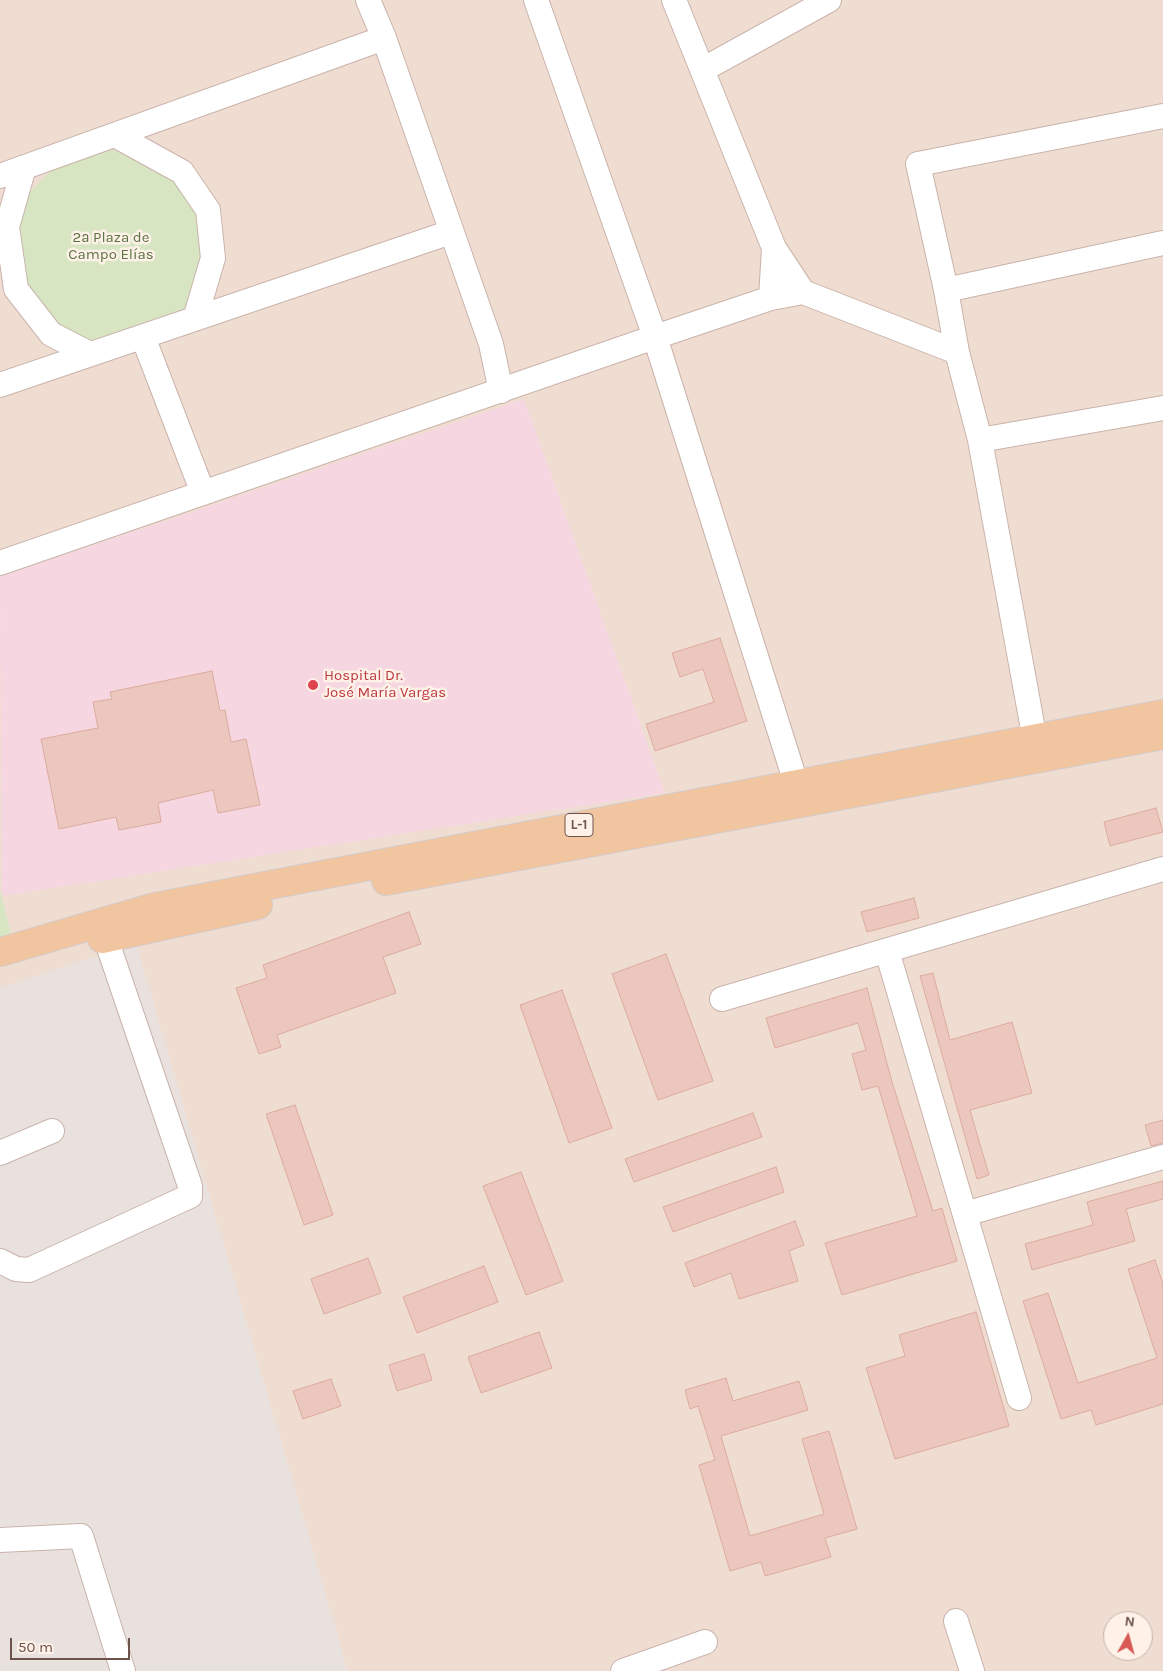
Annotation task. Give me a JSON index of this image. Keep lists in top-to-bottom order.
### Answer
{
  "streets": {
    "main road": ["L-1"]
  },
  "parks": ["2ª Plaza de Campo Elías"],
  "places": ["Hospital Dr. José María Vargas"],
  "scale_bar": "50 m",
  "north": "top"
}
